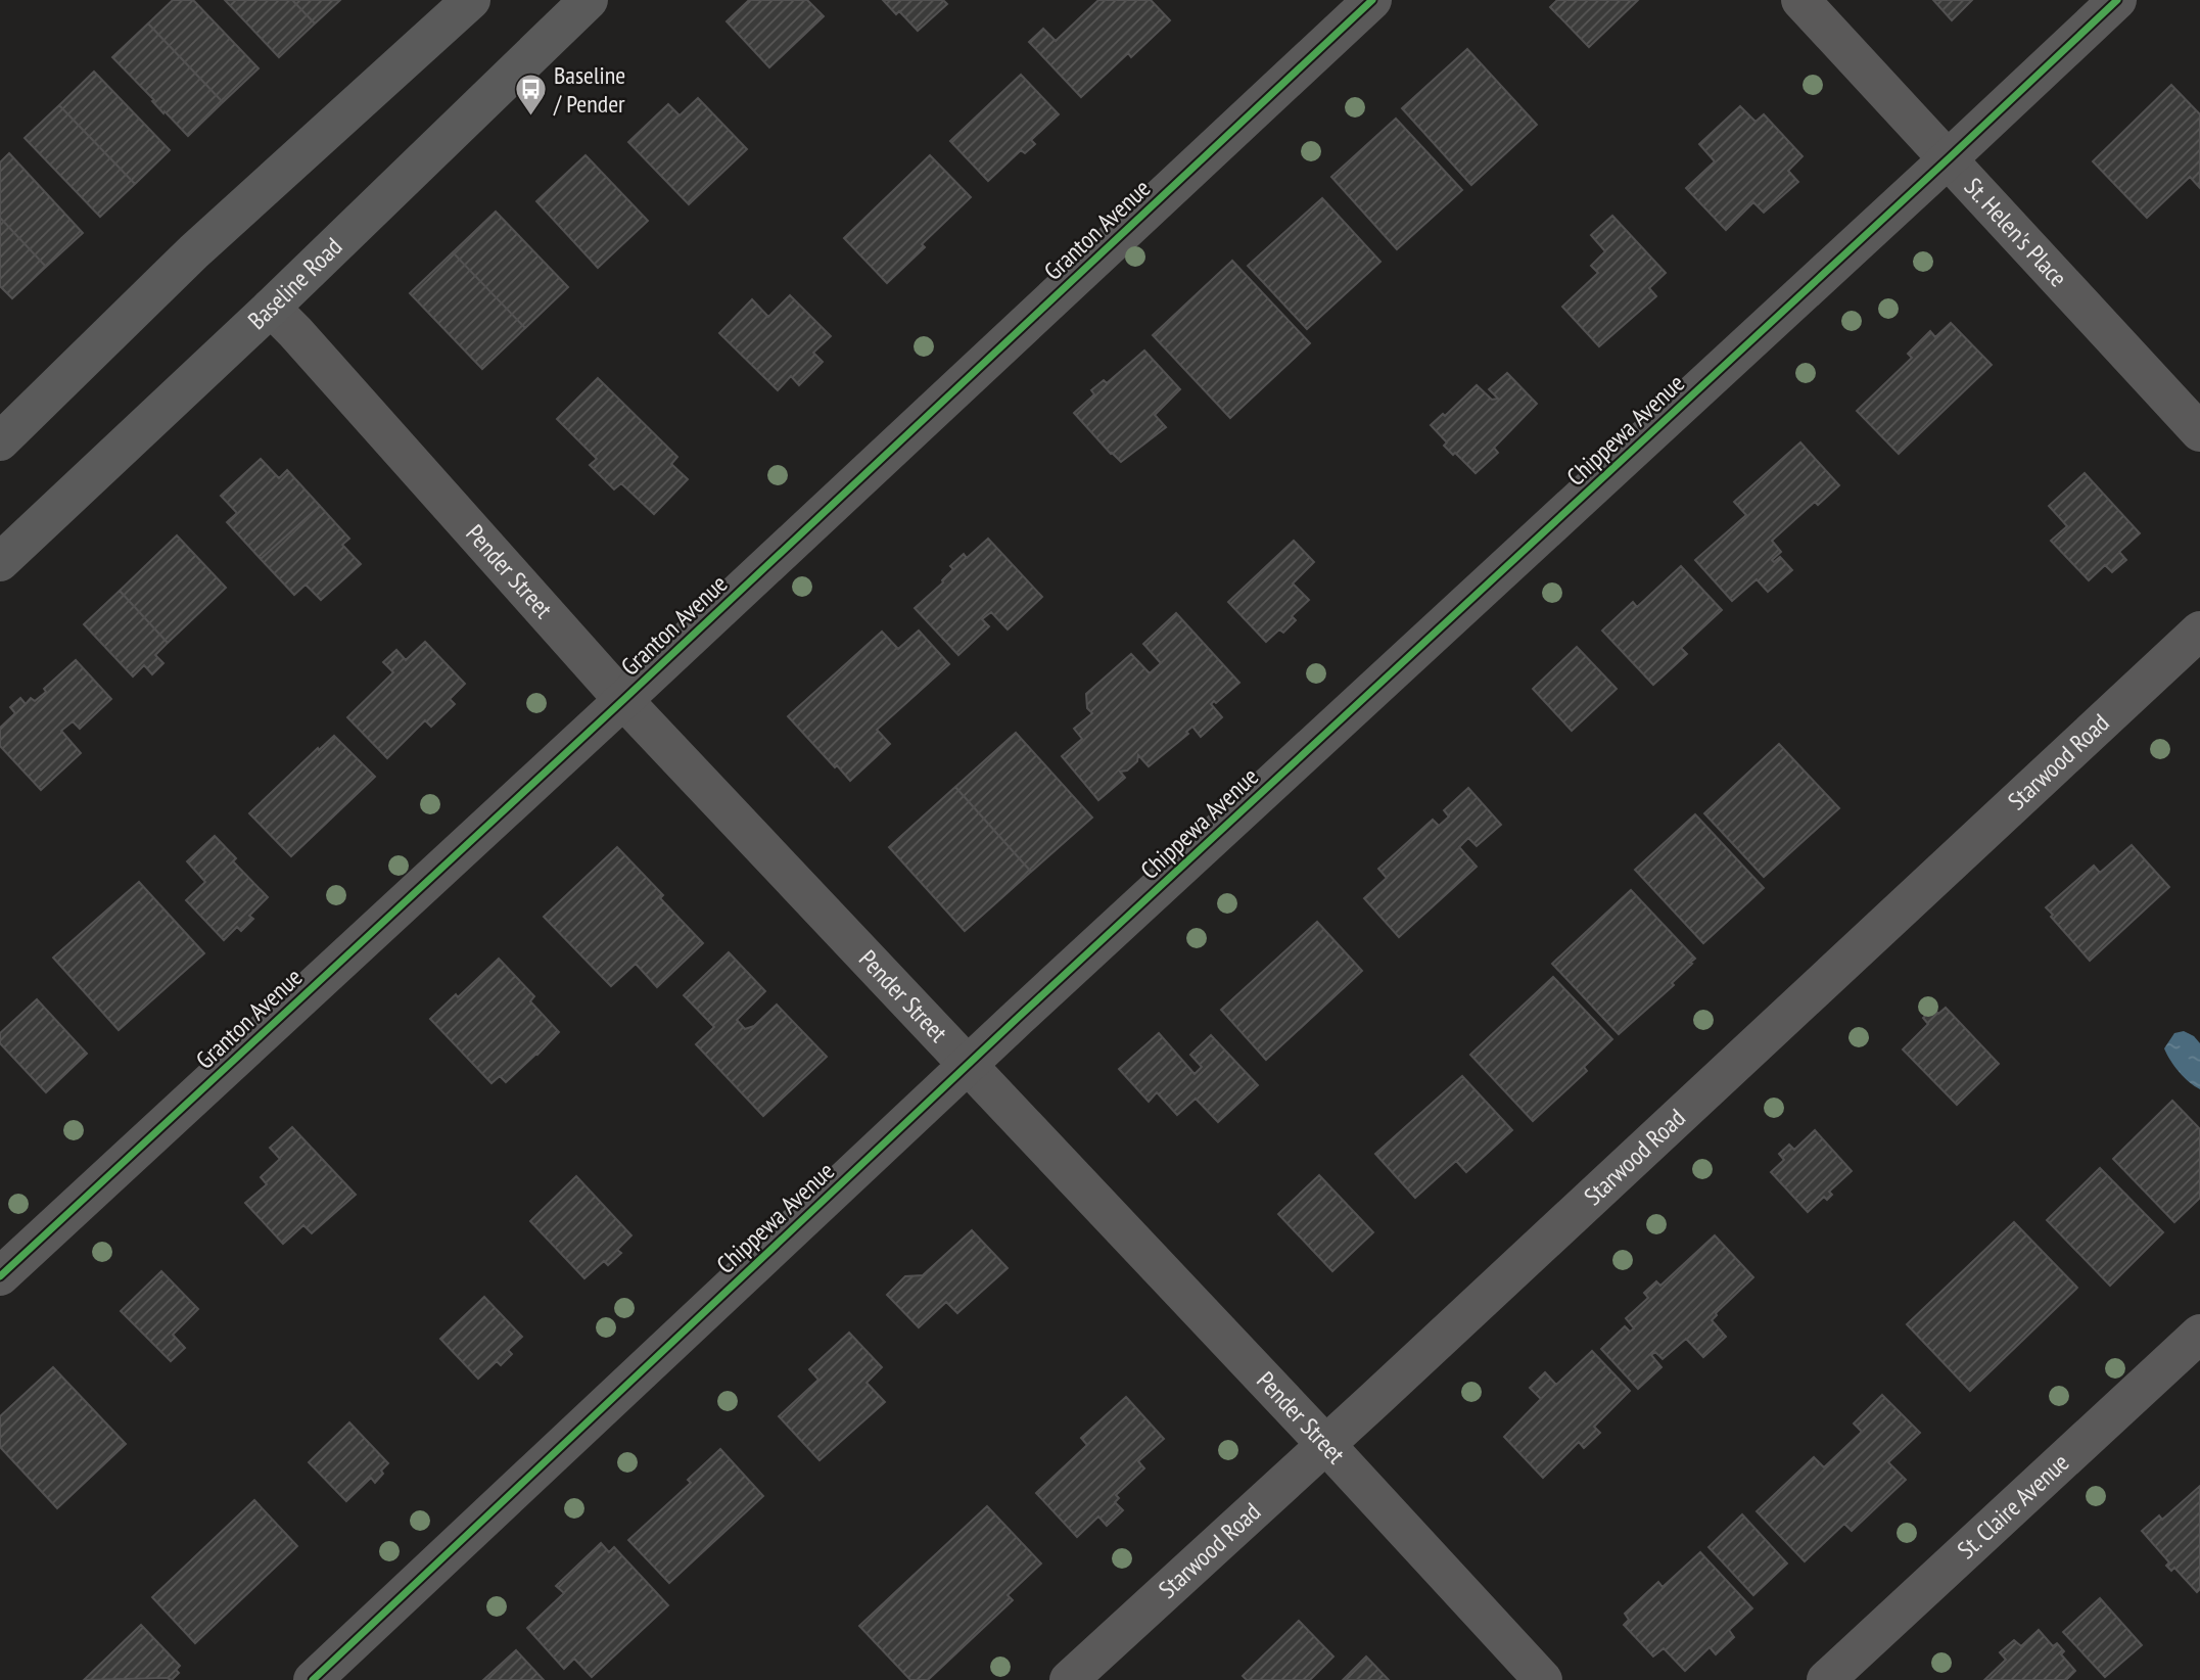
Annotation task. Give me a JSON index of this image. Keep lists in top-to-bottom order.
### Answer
{
  "streets": {
    "main road": ["Baseline Road"],
    "street": [
      "Granton Avenue",
      "St. Helen's Place",
      "Chippewa Avenue",
      "Pender Street",
      "Starwood Road",
      "St. Claire Avenue"
    ]
  },
  "crossings": [
    ["Granton Avenue", "Pender Street"],
    ["St. Helen's Place", "Chippewa Avenue"],
    ["Baseline Road", "Pender Street"],
    ["Chippewa Avenue", "Pender Street"],
    ["Pender Street", "Starwood Road"]
  ],
  "places": {
    "bus stop": ["Baseline / Pender"]
  }
}
